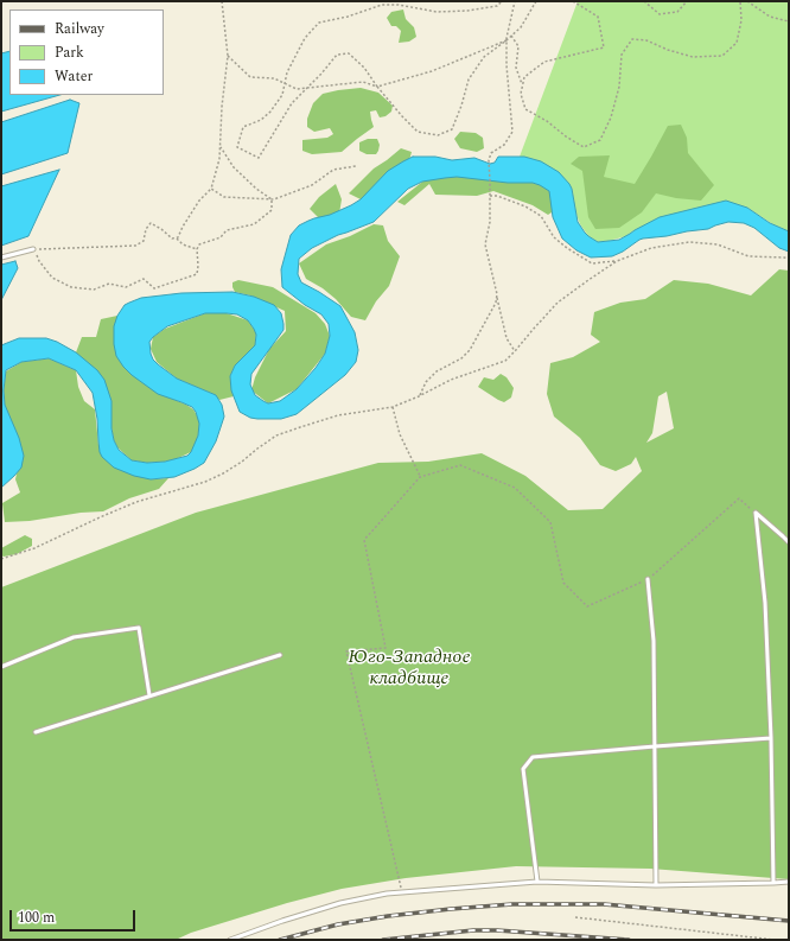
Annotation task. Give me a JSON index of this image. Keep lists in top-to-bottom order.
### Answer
{
  "parks": ["Юго-Западное кладбище"],
  "legend": ["Railway", "Park", "Water"],
  "scale_bar": "100 m"
}
